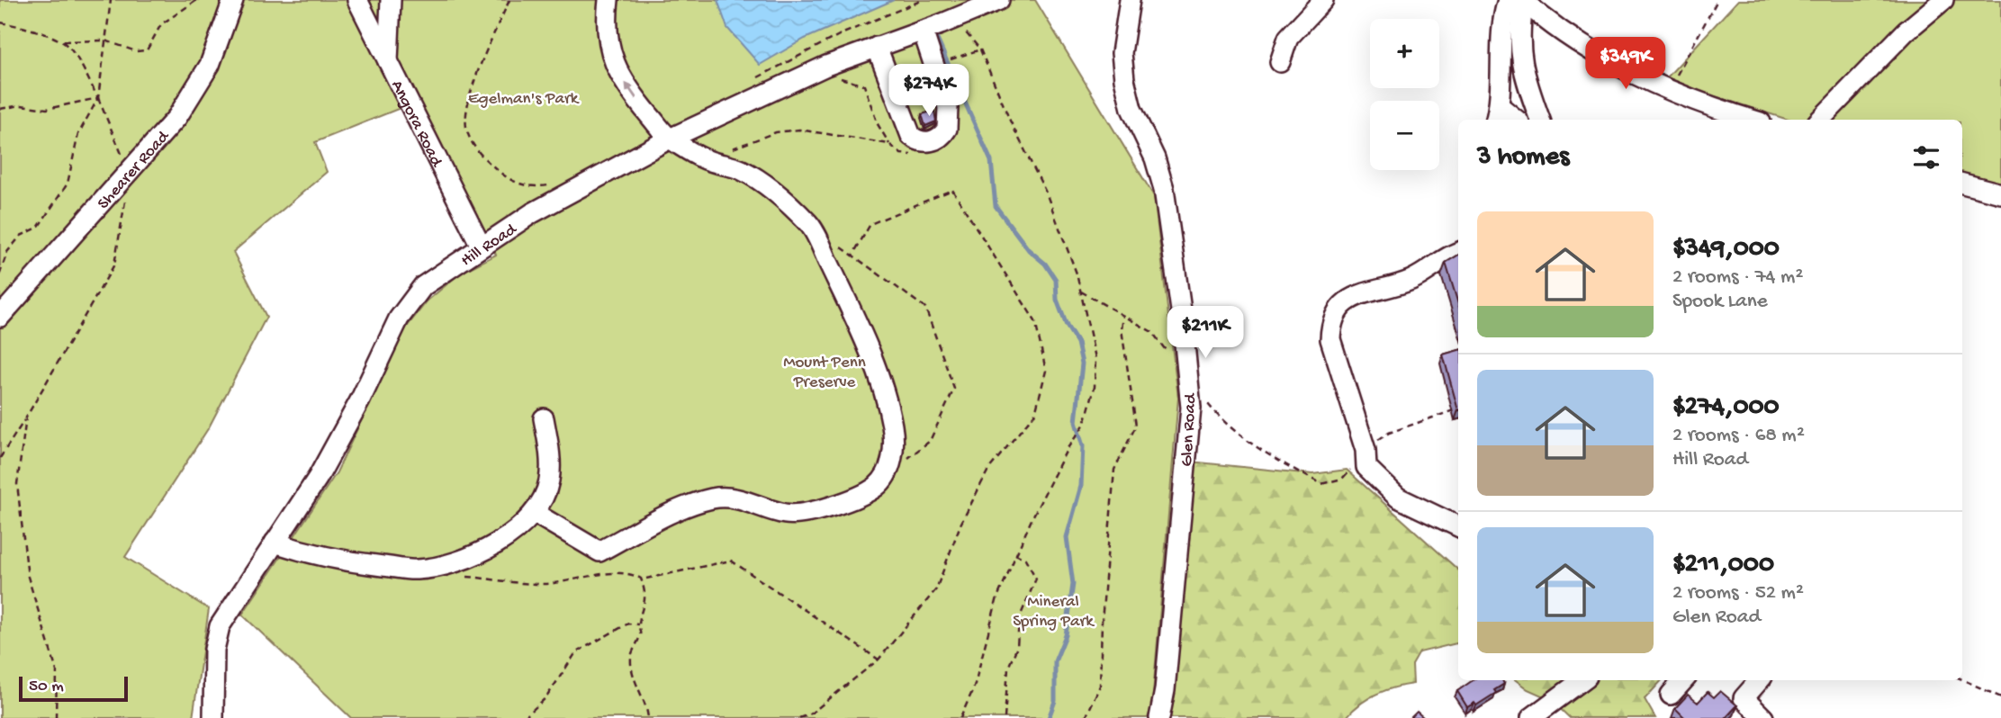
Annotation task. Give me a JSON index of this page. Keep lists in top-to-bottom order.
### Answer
{
  "streets": {
    "street": [
      "Angora Road",
      "Shearer Road",
      "Hill Road",
      "Glen Road"
    ]
  },
  "crossings": [
    ["Angora Road", "Hill Road"]
  ],
  "parks": ["Egelman's Park", "Mount Penn Preserve", "Mineral Spring Park"],
  "scale_bar": "50 m",
  "page": {
    "map_buttons": ["+", "−"],
    "price": ["$349K", "$274K", "$211K"],
    "heading": "3 homes",
    "list": [
      {
        "name": "$349,000",
        "note": "2 rooms · 74 m² · Spook Lane"
      },
      {
        "name": "$274,000",
        "note": "2 rooms · 68 m² · Hill Road"
      },
      {
        "name": "$211,000",
        "note": "2 rooms · 52 m² · Glen Road"
      }
    ],
    "scale": "50 m"
  }
}
